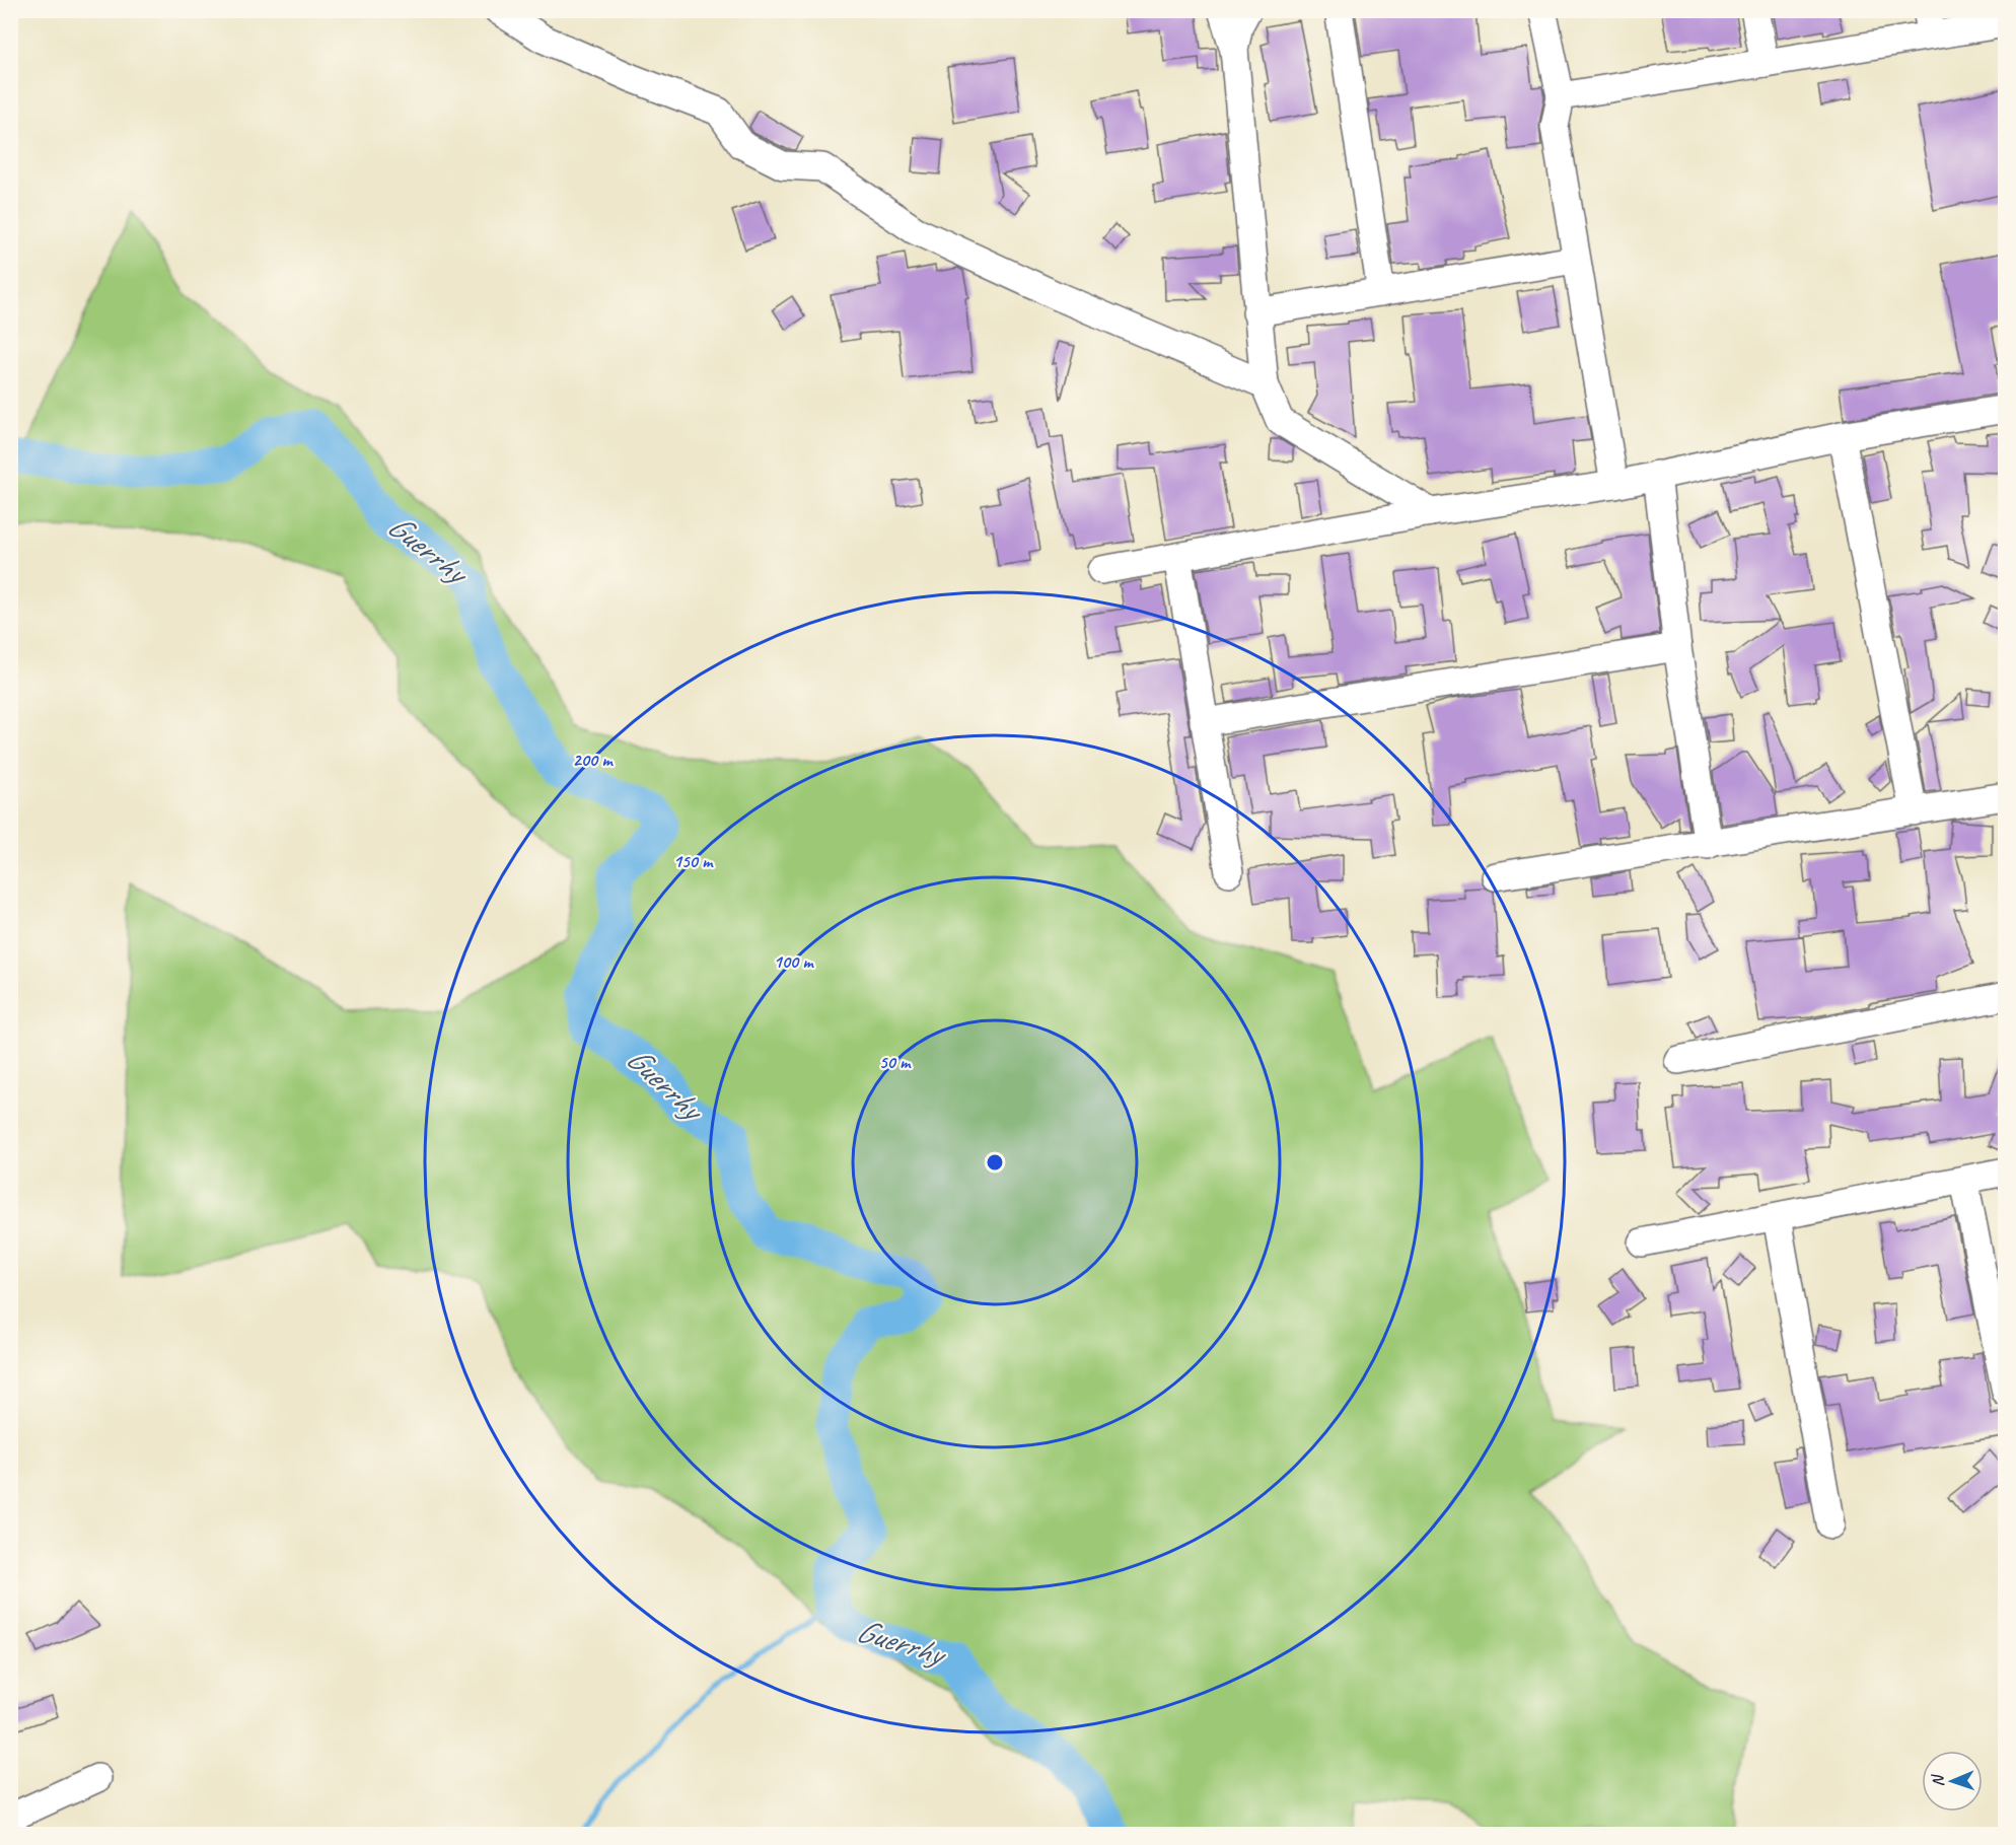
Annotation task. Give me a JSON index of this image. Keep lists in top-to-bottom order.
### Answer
{
  "water": ["Guerrhy"],
  "north": "left",
  "rings": [
    "200 m",
    "150 m",
    "100 m",
    "50 m"
  ]
}
